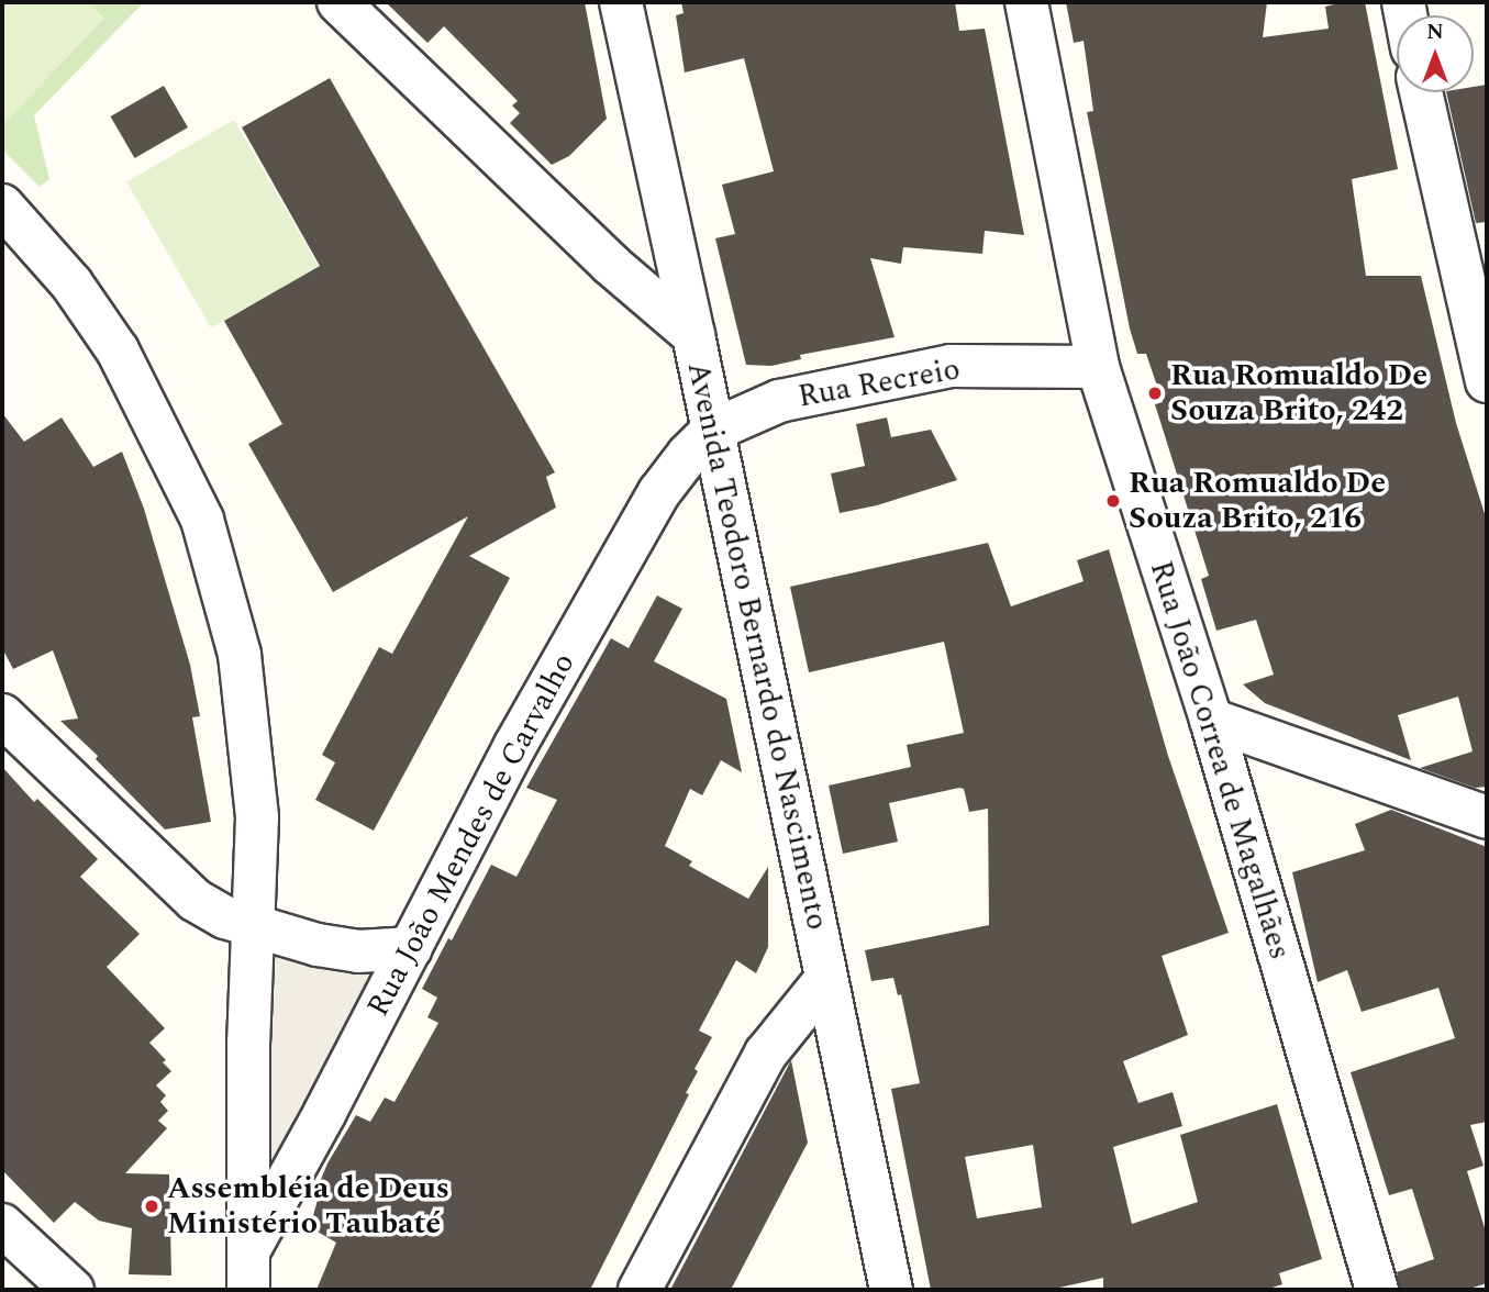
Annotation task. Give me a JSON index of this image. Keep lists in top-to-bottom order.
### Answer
{
  "streets": {
    "street": [
      "Rua Recreio",
      "Avenida Teodoro Bernardo do Nascimento",
      "Rua João Correa de Magalhães",
      "Rua João Mendes de Carvalho"
    ]
  },
  "crossings": [
    ["Rua Recreio", "Avenida Teodoro Bernardo do Nascimento"],
    ["Rua Recreio", "Rua João Correa de Magalhães"],
    ["Rua Recreio", "Rua João Mendes de Carvalho"],
    ["Avenida Teodoro Bernardo do Nascimento", "Rua João Mendes de Carvalho"]
  ],
  "places": ["Rua Romualdo De Souza Brito, 242", "Rua Romualdo De Souza Brito, 216", "Assembléia de Deus Ministério Taubaté"],
  "north": "top"
}
